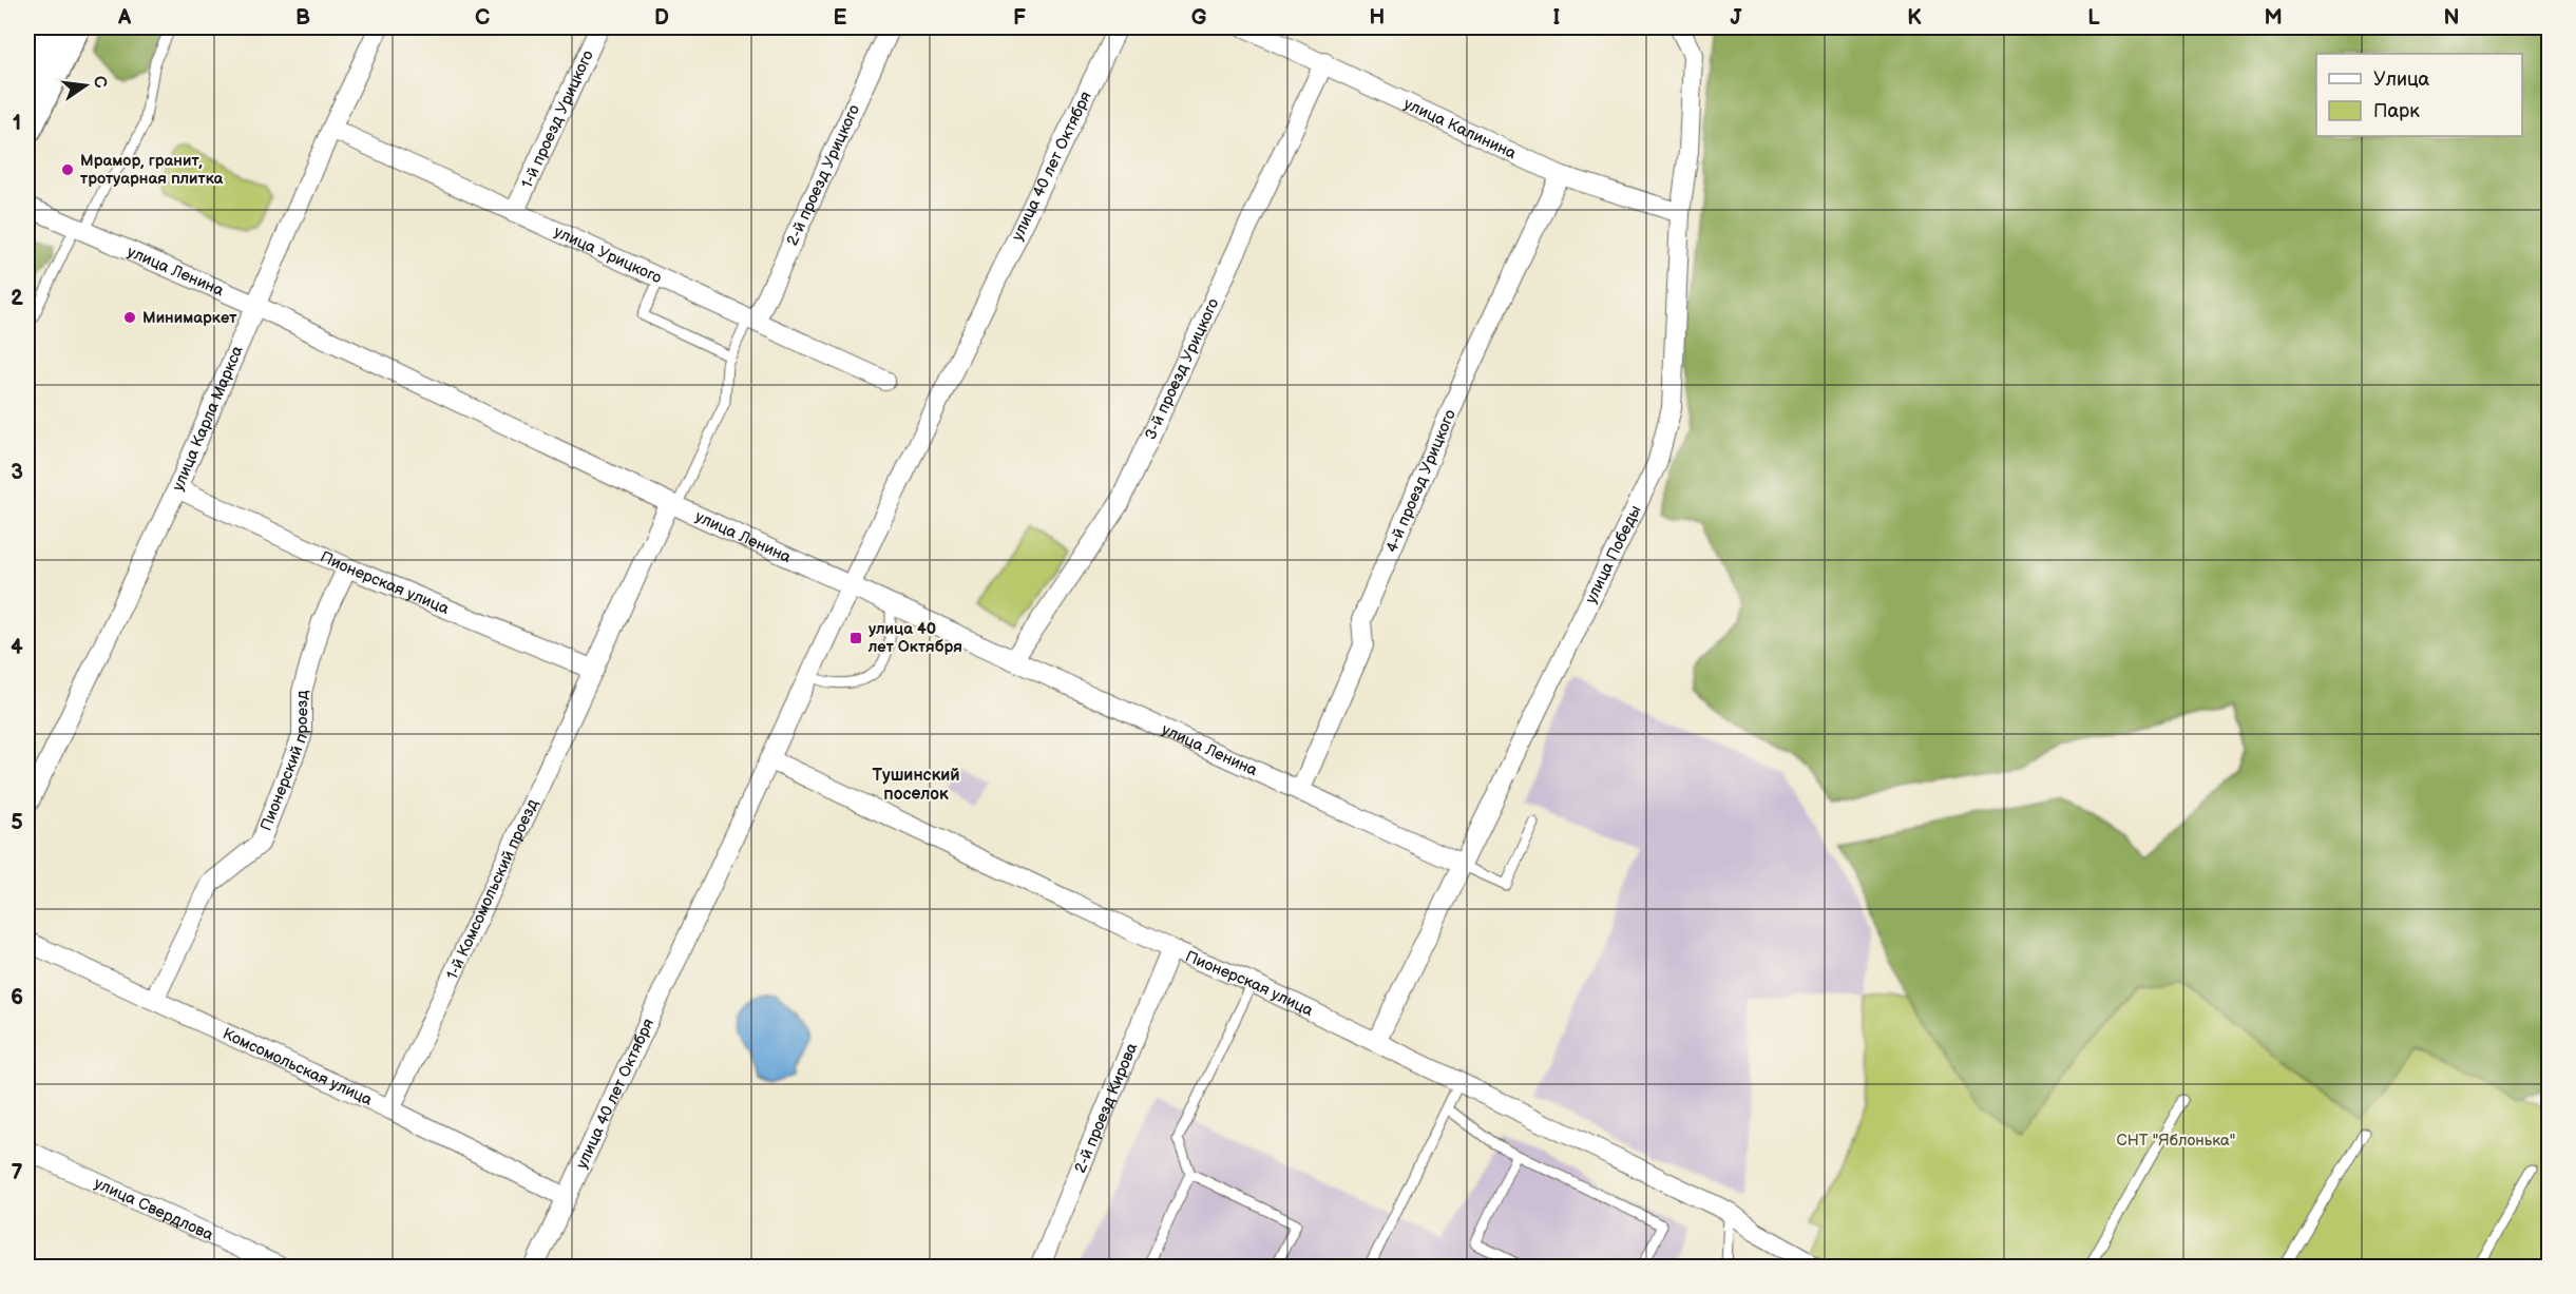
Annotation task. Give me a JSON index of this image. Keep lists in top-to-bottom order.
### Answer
{
  "streets": {
    "street": [
      "1-й проезд Урицкого",
      "улица Калинина",
      "улица 40 лет Октября",
      "2-й проезд Урицкого",
      "улица Урицкого",
      "улица Ленина",
      "3-й проезд Урицкого",
      "улица Карла Маркса",
      "4-й проезд Урицкого",
      "улица Победы",
      "Пионерская улица",
      "Пионерский проезд",
      "1-й Комсомольский проезд",
      "Комсомольская улица",
      "2-й проезд Кирова",
      "улица Свердлова"
    ]
  },
  "crossings": [
    ["1-й проезд Урицкого", "улица Урицкого"],
    ["улица Калинина", "3-й проезд Урицкого"],
    ["улица Калинина", "4-й проезд Урицкого"],
    ["улица Калинина", "улица Победы"],
    ["улица 40 лет Октября", "улица Ленина"],
    ["улица 40 лет Октября", "Пионерская улица"],
    ["улица 40 лет Октября", "Комсомольская улица"],
    ["2-й проезд Урицкого", "улица Урицкого"],
    ["улица Урицкого", "улица Карла Маркса"],
    ["улица Ленина", "3-й проезд Урицкого"],
    ["улица Ленина", "улица Карла Маркса"],
    ["улица Ленина", "4-й проезд Урицкого"],
    ["улица Ленина", "улица Победы"],
    ["улица Карла Маркса", "Пионерская улица"],
    ["улица Победы", "Пионерская улица"],
    ["Пионерская улица", "Пионерский проезд"],
    ["Пионерская улица", "1-й Комсомольский проезд"],
    ["Пионерская улица", "2-й проезд Кирова"],
    ["Пионерский проезд", "Комсомольская улица"],
    ["1-й Комсомольский проезд", "Комсомольская улица"]
  ],
  "districts": ["Тушинский поселок"],
  "parks": ["СНТ \"Яблонька\""],
  "places": {
    "other": ["Мрамор, гранит, тротуарная плитка", "Минимаркет"],
    "transit": ["улица 40 лет Октября"]
  },
  "legend": ["Улица", "Парк"],
  "north": "right",
  "grid": {
    "columns": [
      "A",
      "B",
      "C",
      "D",
      "E",
      "F",
      "G",
      "H",
      "I",
      "J",
      "K",
      "L",
      "M",
      "N"
    ],
    "rows": [
      "1",
      "2",
      "3",
      "4",
      "5",
      "6",
      "7"
    ]
  }
}
